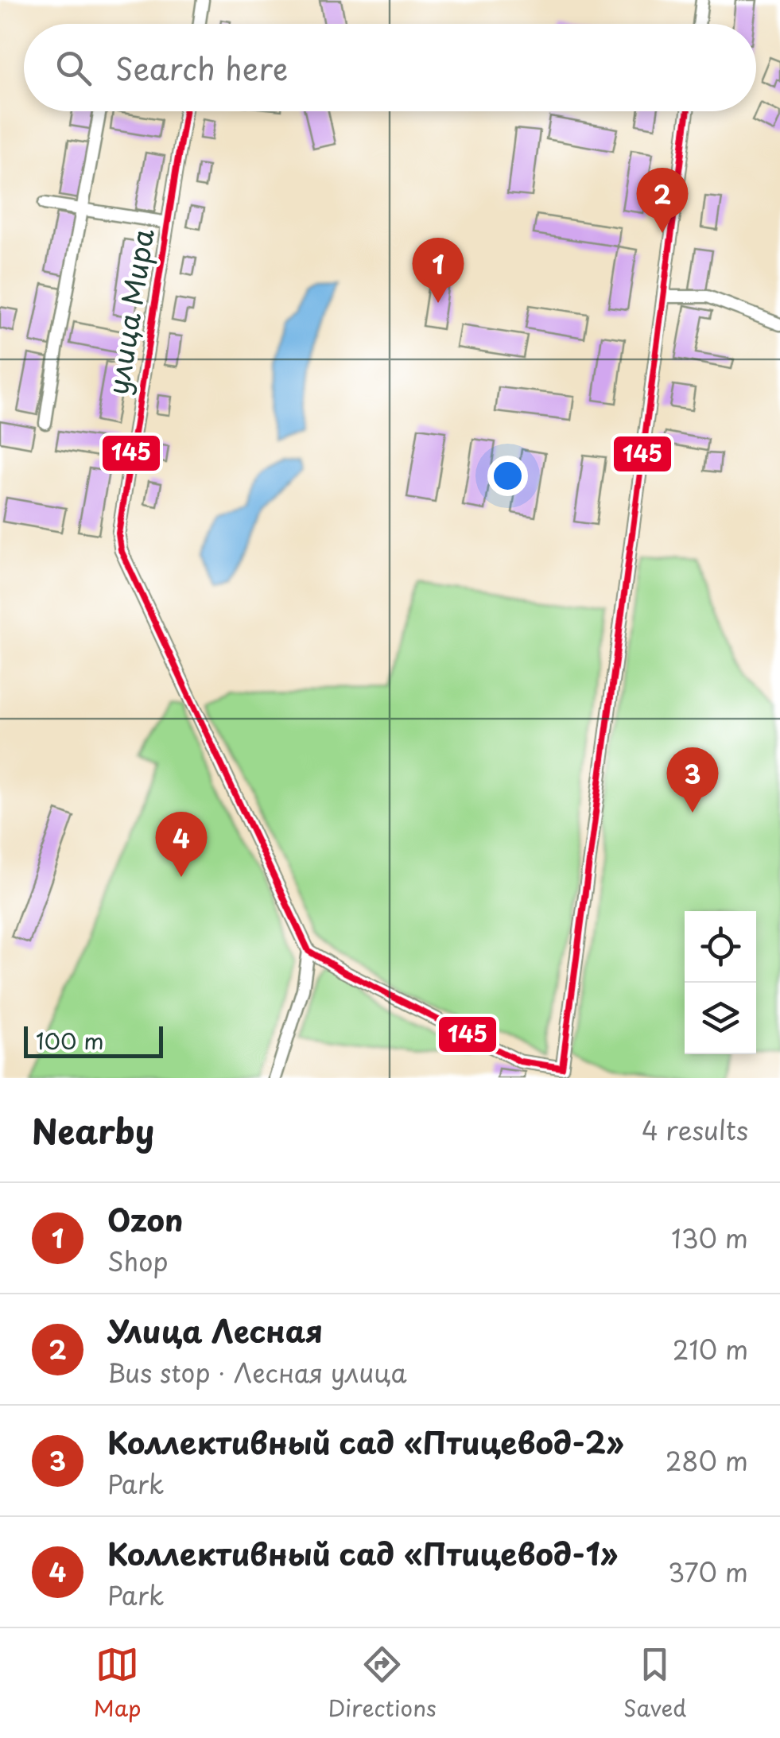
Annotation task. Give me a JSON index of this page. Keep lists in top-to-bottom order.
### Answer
{
  "streets": {
    "street": ["улица Мира"]
  },
  "lines": ["transit line 145"],
  "scale_bar": "100 m",
  "page": {
    "search": "Search here",
    "pins": [
      "2",
      "1",
      "3",
      "4"
    ],
    "scale": "100 m",
    "heading": ["Nearby", "4 results"],
    "list": [
      {
        "mark": "1",
        "name": "Ozon",
        "note": "Shop",
        "value": "130 m"
      },
      {
        "mark": "2",
        "name": "Улица Лесная",
        "note": "Bus stop · Лесная улица",
        "value": "210 m"
      },
      {
        "mark": "3",
        "name": "Коллективный сад «Птицевод-2»",
        "note": "Park",
        "value": "280 m"
      },
      {
        "mark": "4",
        "name": "Коллективный сад «Птицевод-1»",
        "note": "Park",
        "value": "370 m"
      }
    ],
    "nav": ["Map", "Directions", "Saved"]
  }
}
